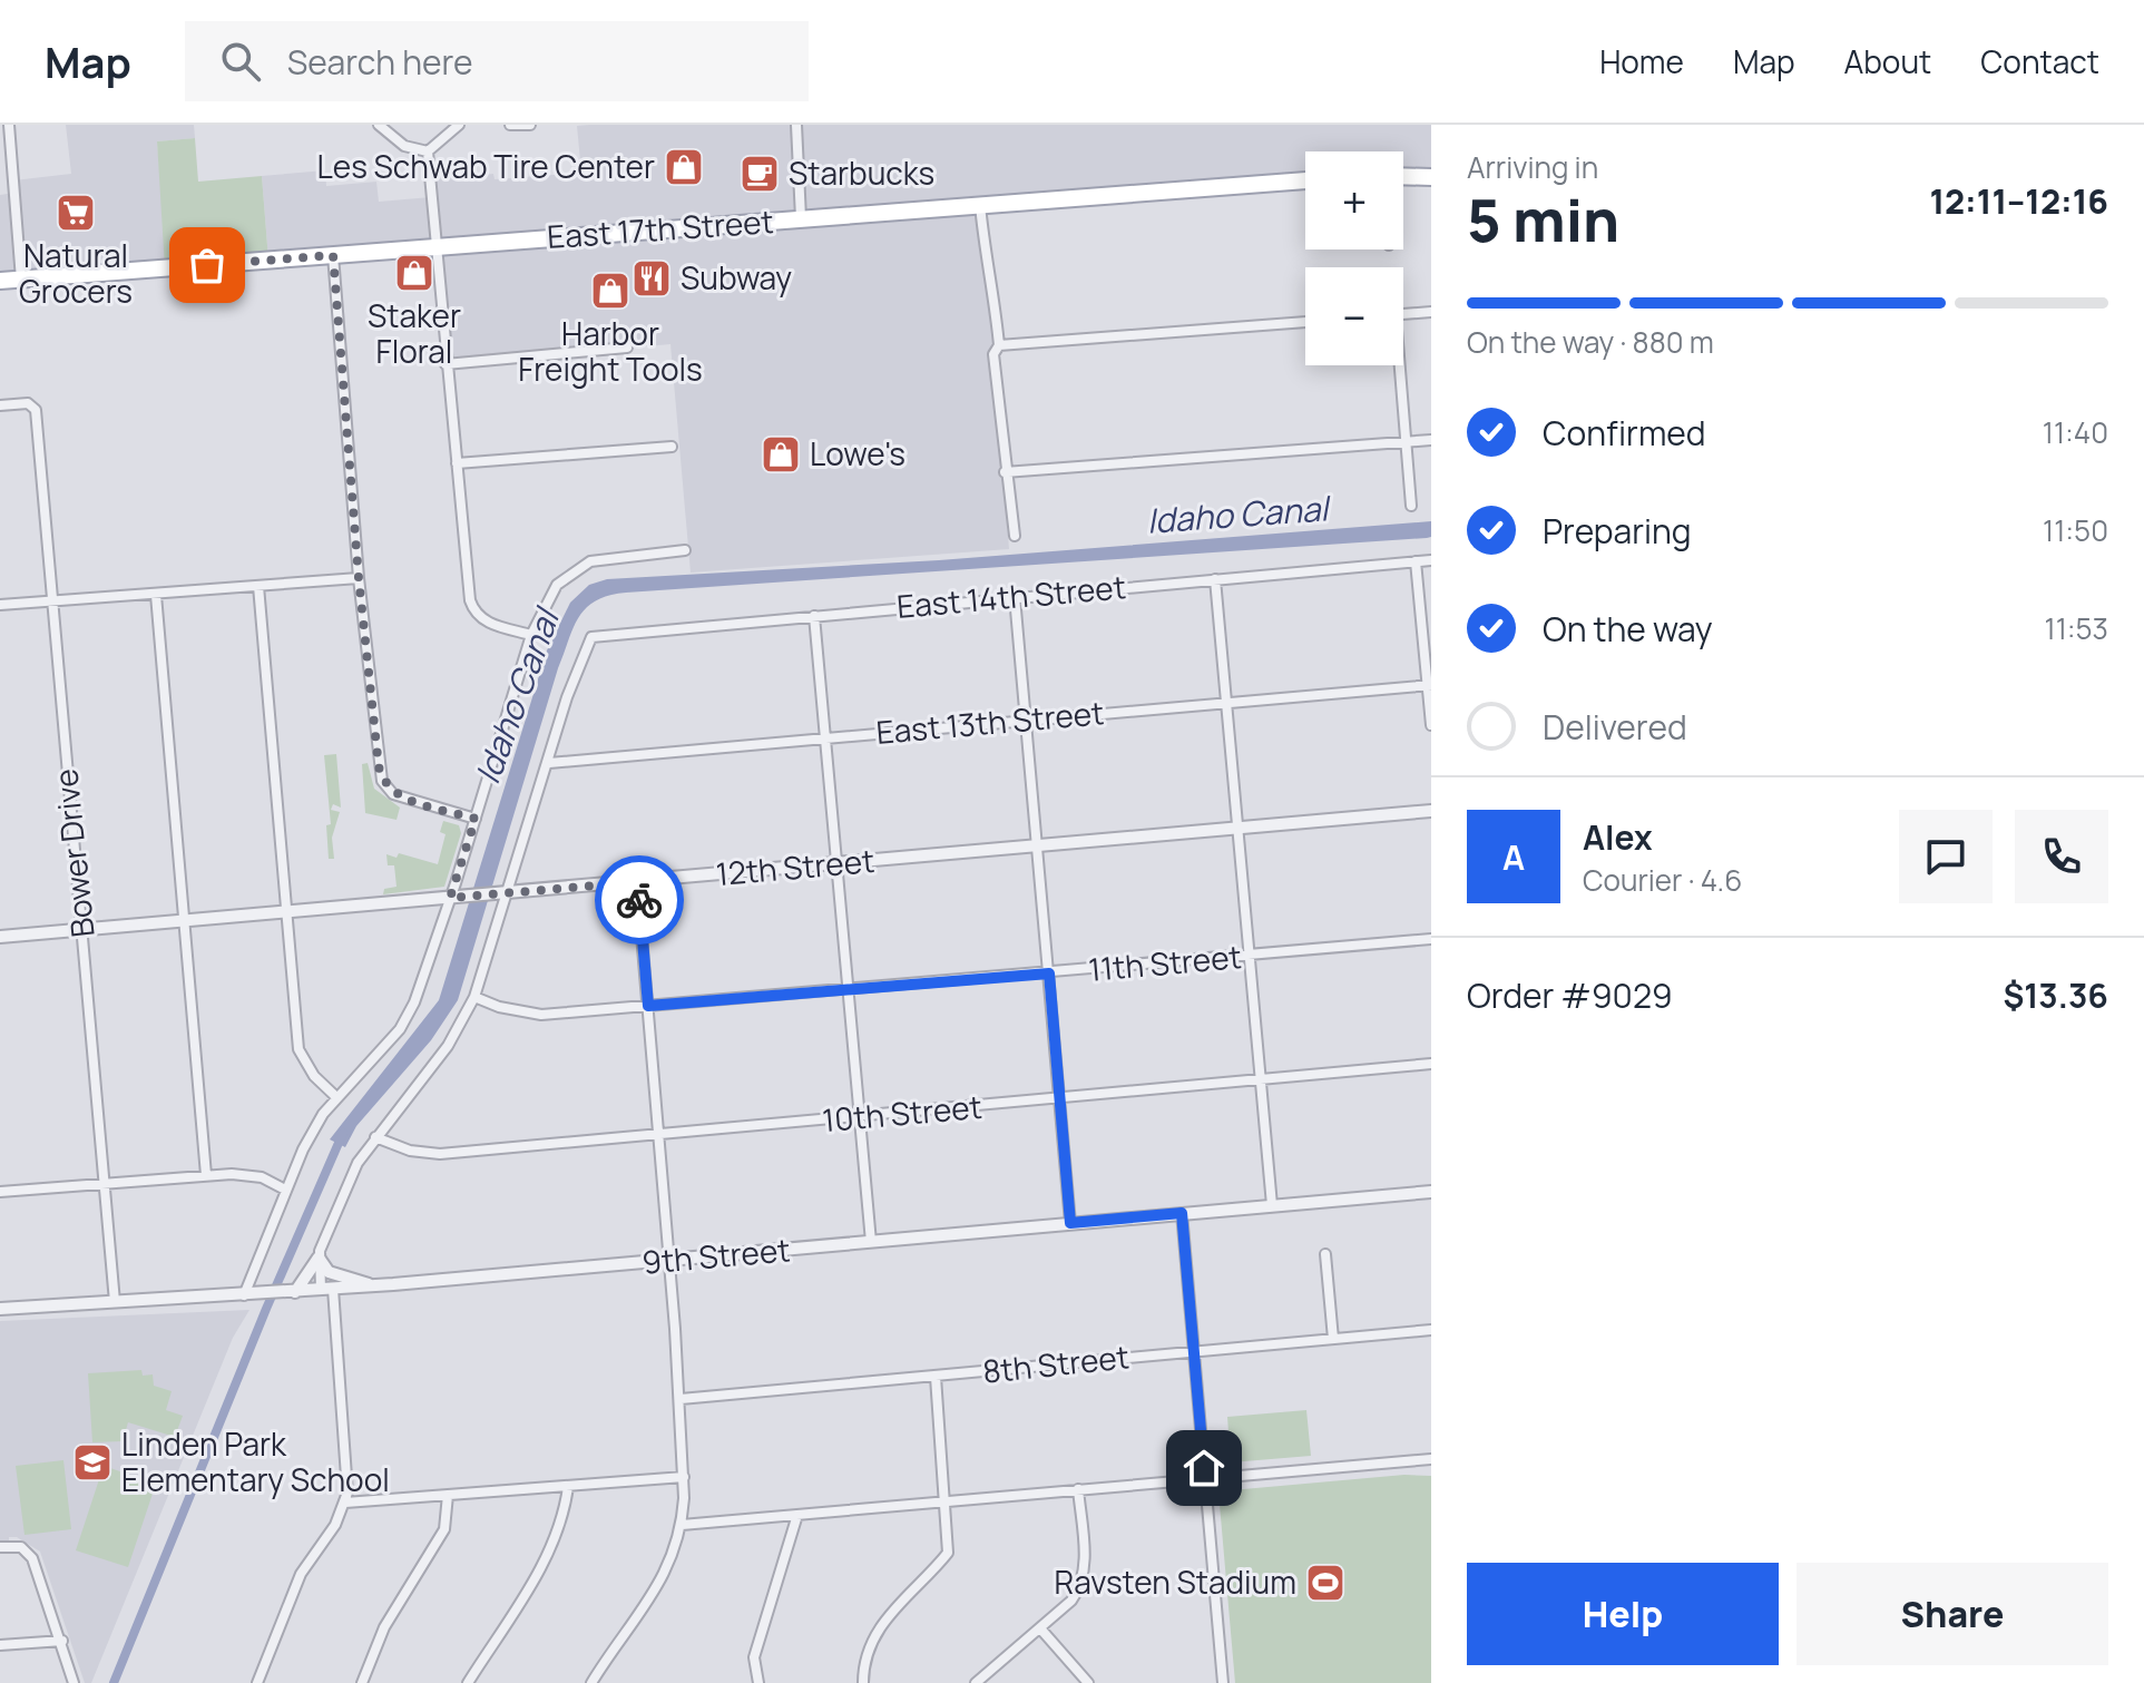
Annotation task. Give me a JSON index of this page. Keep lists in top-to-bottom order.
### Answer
{
  "streets": {
    "main road": ["East 17th Street"],
    "street": [
      "East 14th Street",
      "East 13th Street",
      "Bower Drive",
      "12th Street",
      "11th Street",
      "10th Street",
      "9th Street",
      "8th Street"
    ]
  },
  "crossings": [
    ["East 14th Street", "East 13th Street"],
    ["Bower Drive", "12th Street"],
    ["Bower Drive", "9th Street"]
  ],
  "water": ["Idaho Canal"],
  "places": {
    "shop": [
      "Les Schwab Tire Center",
      "Staker Floral",
      "Harbor Freight Tools",
      "Lowe's"
    ],
    "cafe": ["Starbucks"],
    "supermarket": ["Natural Grocers"],
    "restaurant": ["Subway"],
    "school or university": ["Linden Park Elementary School"],
    "sports": ["Ravsten Stadium"]
  },
  "page": {
    "header": "Map",
    "search": "Search here",
    "nav": [
      "Home",
      "Map",
      "About",
      "Contact"
    ],
    "heading": ["5 min", "Arriving in", "12:11–12:16"],
    "panel": [
      "Alex",
      "Courier · 4.6",
      "Order #9029",
      "$13.36"
    ],
    "map_buttons": ["+", "−"],
    "bar": "On the way · 880 m",
    "list": [
      ["Confirmed", "11:40"],
      ["Preparing", "11:50"],
      ["On the way", "11:53"],
      "Delivered"
    ],
    "round": "A",
    "buttons": ["Help", "Share"]
  }
}
